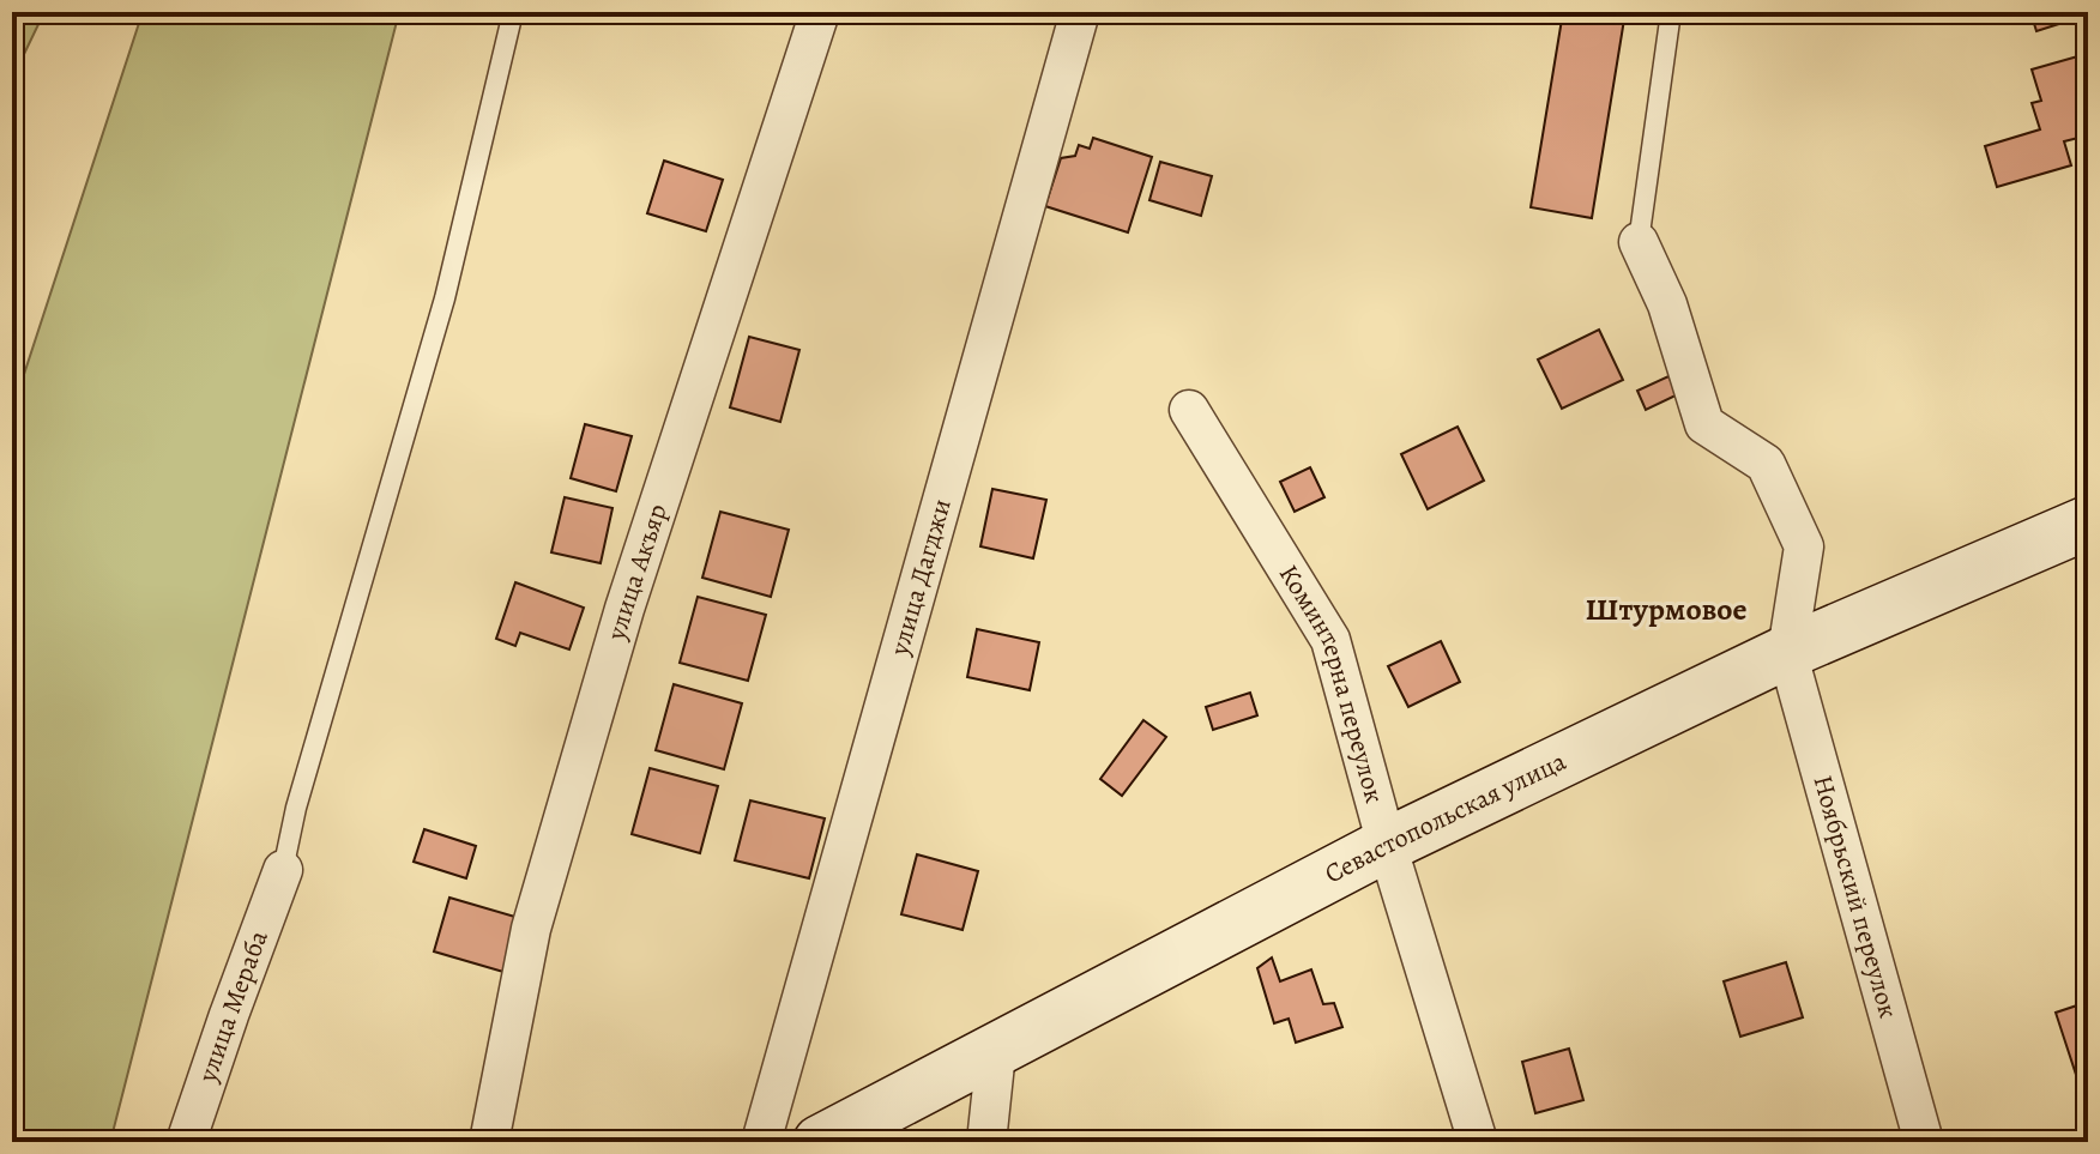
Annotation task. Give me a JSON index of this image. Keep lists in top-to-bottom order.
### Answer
{
  "streets": {
    "street": [
      "улица Акъяр",
      "улица Дагджи",
      "Коминтерна переулок",
      "Севастопольская улица",
      "Ноябрьский переулок",
      "улица Мераба"
    ]
  },
  "crossings": [
    ["Коминтерна переулок", "Севастопольская улица"],
    ["Севастопольская улица", "Ноябрьский переулок"]
  ],
  "districts": ["Штурмовое"]
}
